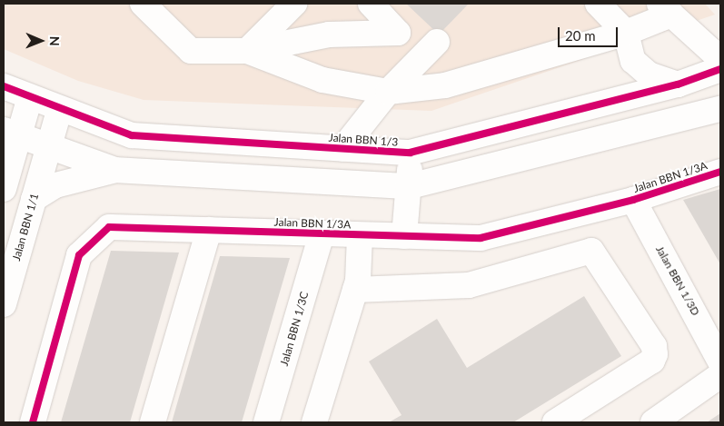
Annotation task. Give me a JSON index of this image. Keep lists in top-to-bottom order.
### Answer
{
  "streets": {
    "street": [
      "Jalan BBN 1/3",
      "Jalan BBN 1/3A",
      "Jalan BBN 1/1",
      "Jalan BBN 1/3D",
      "Jalan BBN 1/3C"
    ]
  },
  "crossings": [
    ["Jalan BBN 1/3", "Jalan BBN 1/1"],
    ["Jalan BBN 1/3A", "Jalan BBN 1/3D"],
    ["Jalan BBN 1/3A", "Jalan BBN 1/3C"]
  ],
  "scale_bar": "20 m",
  "north": "right"
}
